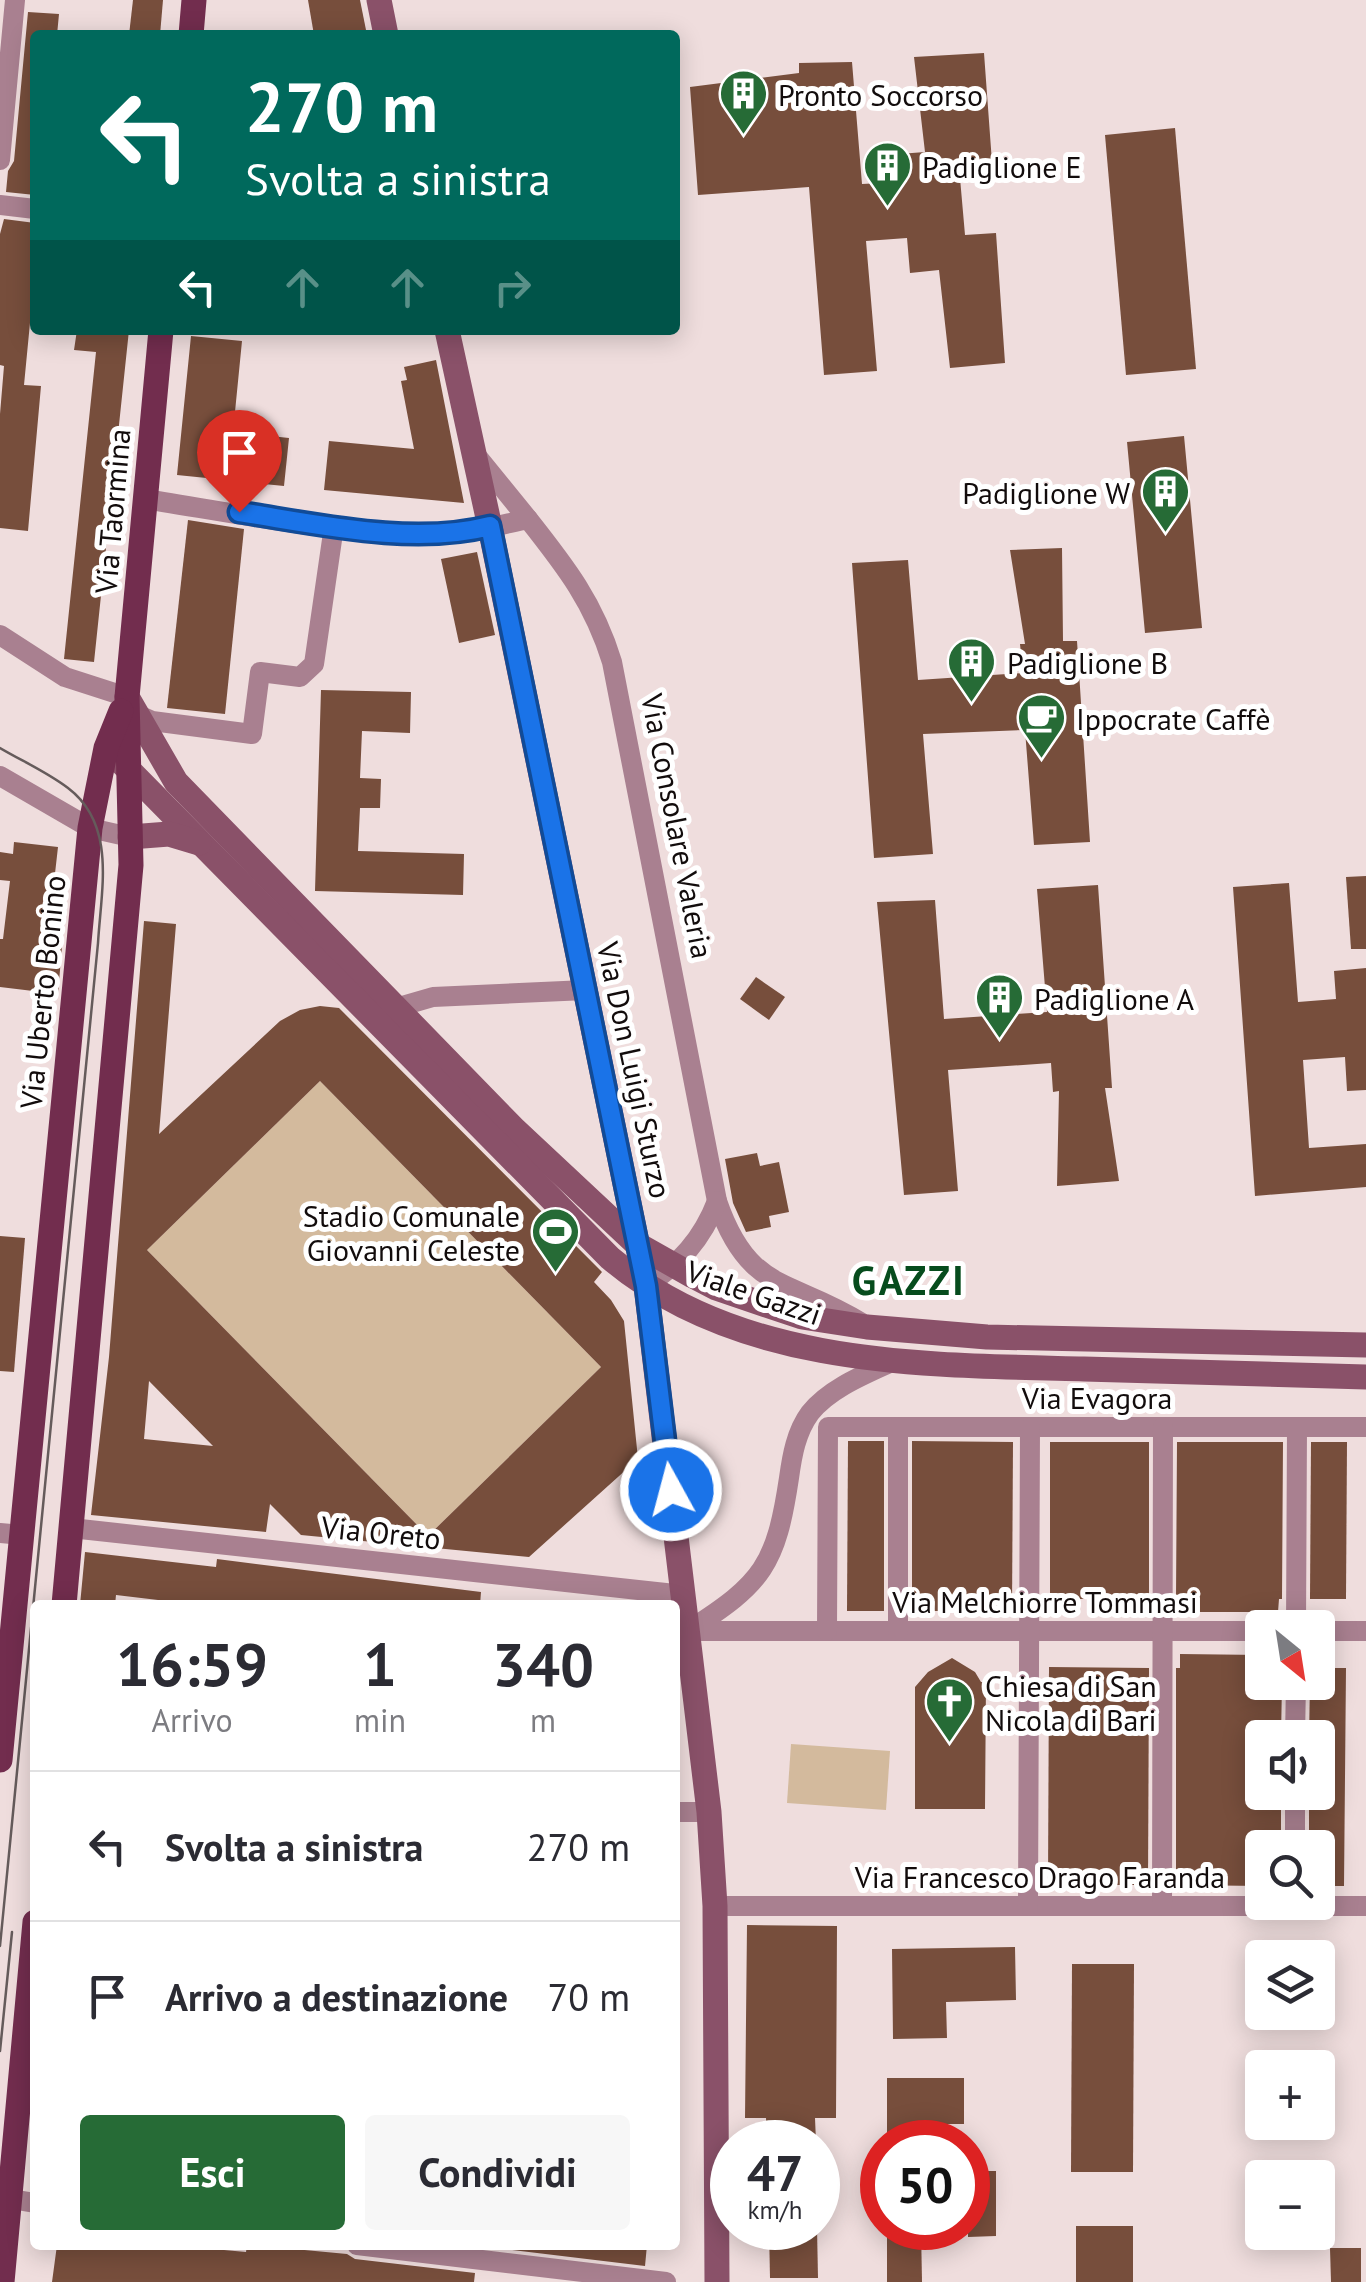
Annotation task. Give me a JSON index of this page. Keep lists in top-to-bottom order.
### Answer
{
  "streets": {
    "main road": [
      "Via Taormina",
      "Via Uberto Bonino",
      "Via Don Luigi Sturzo",
      "Viale Gazzi"
    ],
    "street": [
      "Via Consolare Valeria",
      "Via Evagora",
      "Via Oreto",
      "Via Melchiorre Tommasi",
      "Via Francesco Drago Faranda"
    ]
  },
  "crossings": [
    ["Via Taormina", "Via Uberto Bonino"],
    ["Via Consolare Valeria", "Viale Gazzi"],
    ["Via Uberto Bonino", "Viale Gazzi"],
    ["Via Don Luigi Sturzo", "Viale Gazzi"],
    ["Via Don Luigi Sturzo", "Via Oreto"],
    ["Via Don Luigi Sturzo", "Via Melchiorre Tommasi"],
    ["Via Evagora", "Via Melchiorre Tommasi"]
  ],
  "districts": ["GAZZI"],
  "places": {
    "building": [
      "Pronto Soccorso",
      "Padiglione E",
      "Padiglione W",
      "Padiglione B",
      "Padiglione A"
    ],
    "cafe": ["Ippocrate Caffè"],
    "sports": ["Stadio Comunale Giovanni Celeste"],
    "church": ["Chiesa di San Nicola di Bari"]
  },
  "north": "bottom right",
  "page": {
    "turn": ["270 m", "Svolta a sinistra"],
    "eta": [
      "16:59",
      "Arrivo",
      "1",
      "min",
      "340",
      "m"
    ],
    "map_buttons": ["+", "−"],
    "list": [
      {
        "name": "Svolta a sinistra",
        "value": "270 m"
      },
      {
        "name": "Arrivo a destinazione",
        "value": "70 m"
      }
    ],
    "buttons": ["Esci", "Condividi"],
    "speed": "47 km/h",
    "limit": "50"
  }
}
